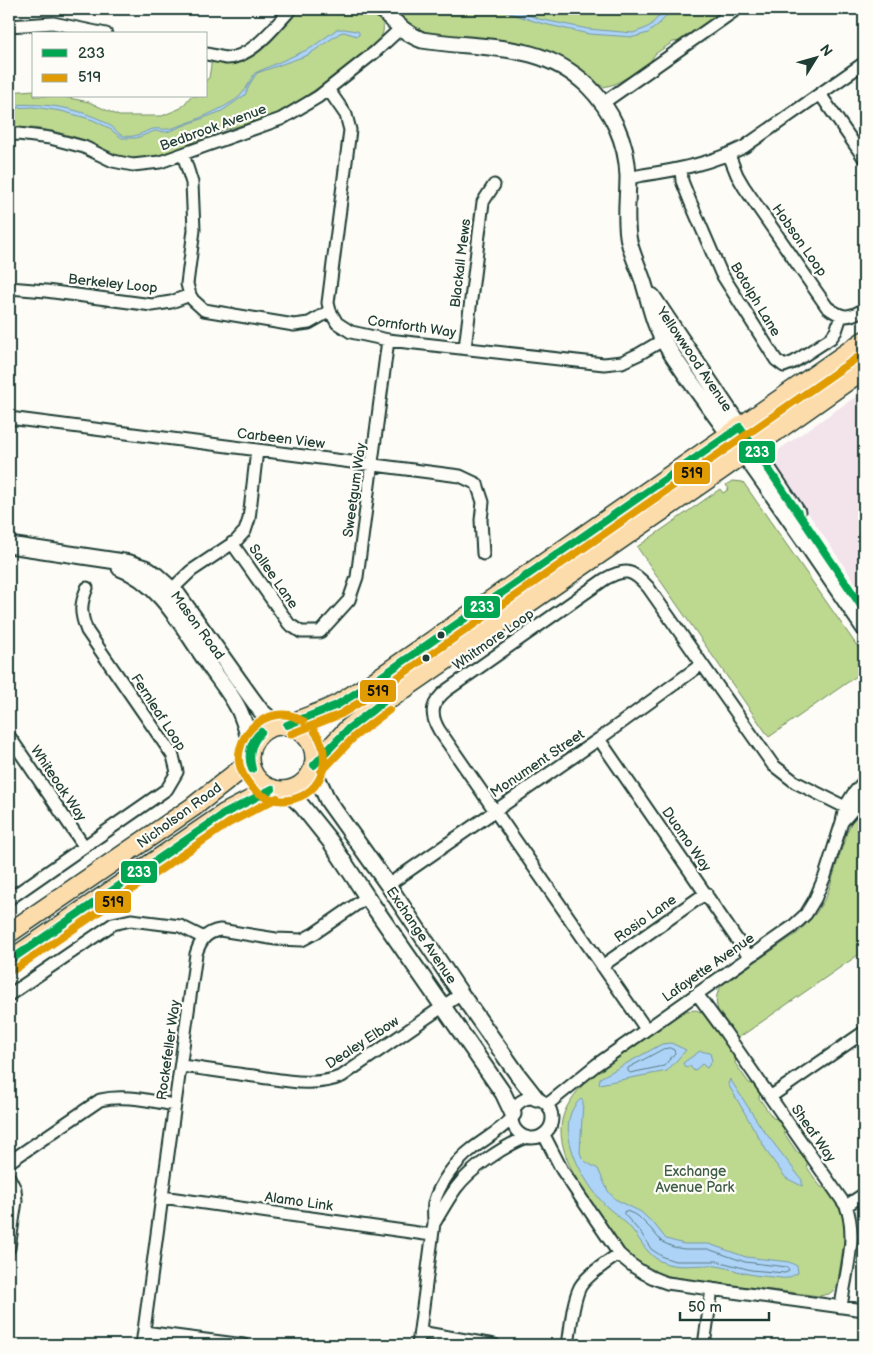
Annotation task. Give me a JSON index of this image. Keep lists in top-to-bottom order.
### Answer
{
  "streets": {
    "main road": ["Nicholson Road"],
    "street": [
      "Bedbrook Avenue",
      "Hobson Loop",
      "Blackall Mews",
      "Berkeley Loop",
      "Botolph Lane",
      "Cornforth Way",
      "Yellowwood Avenue",
      "Carbeen View",
      "Sweetgum Way",
      "Sallee Lane",
      "Mason Road",
      "Whitmore Loop",
      "Fernleaf Loop",
      "Monument Street",
      "Whiteoak Way",
      "Duomo Way",
      "Rosio Lane",
      "Exchange Avenue",
      "Lafayette Avenue",
      "Dealey Elbow",
      "Rockefeller Way",
      "Sheaf Way",
      "Alamo Link"
    ]
  },
  "crossings": [
    ["Bedbrook Avenue", "Yellowwood Avenue"],
    ["Hobson Loop", "Botolph Lane"],
    ["Blackall Mews", "Cornforth Way"],
    ["Cornforth Way", "Yellowwood Avenue"],
    ["Cornforth Way", "Sweetgum Way"],
    ["Yellowwood Avenue", "Nicholson Road"],
    ["Carbeen View", "Sweetgum Way"],
    ["Sweetgum Way", "Sallee Lane"],
    ["Mason Road", "Nicholson Road"],
    ["Mason Road", "Exchange Avenue"],
    ["Whitmore Loop", "Monument Street"],
    ["Whitmore Loop", "Rosio Lane"],
    ["Whitmore Loop", "Lafayette Avenue"],
    ["Fernleaf Loop", "Whiteoak Way"],
    ["Monument Street", "Duomo Way"],
    ["Monument Street", "Exchange Avenue"],
    ["Nicholson Road", "Exchange Avenue"],
    ["Duomo Way", "Rosio Lane"],
    ["Duomo Way", "Lafayette Avenue"],
    ["Exchange Avenue", "Lafayette Avenue"],
    ["Exchange Avenue", "Dealey Elbow"],
    ["Lafayette Avenue", "Sheaf Way"],
    ["Dealey Elbow", "Rockefeller Way"],
    ["Rockefeller Way", "Alamo Link"]
  ],
  "parks": ["Exchange Avenue Park"],
  "lines": ["transit line 519", "transit line 233"],
  "legend": ["233", "519"],
  "scale_bar": "50 m",
  "north": "top right"
}
